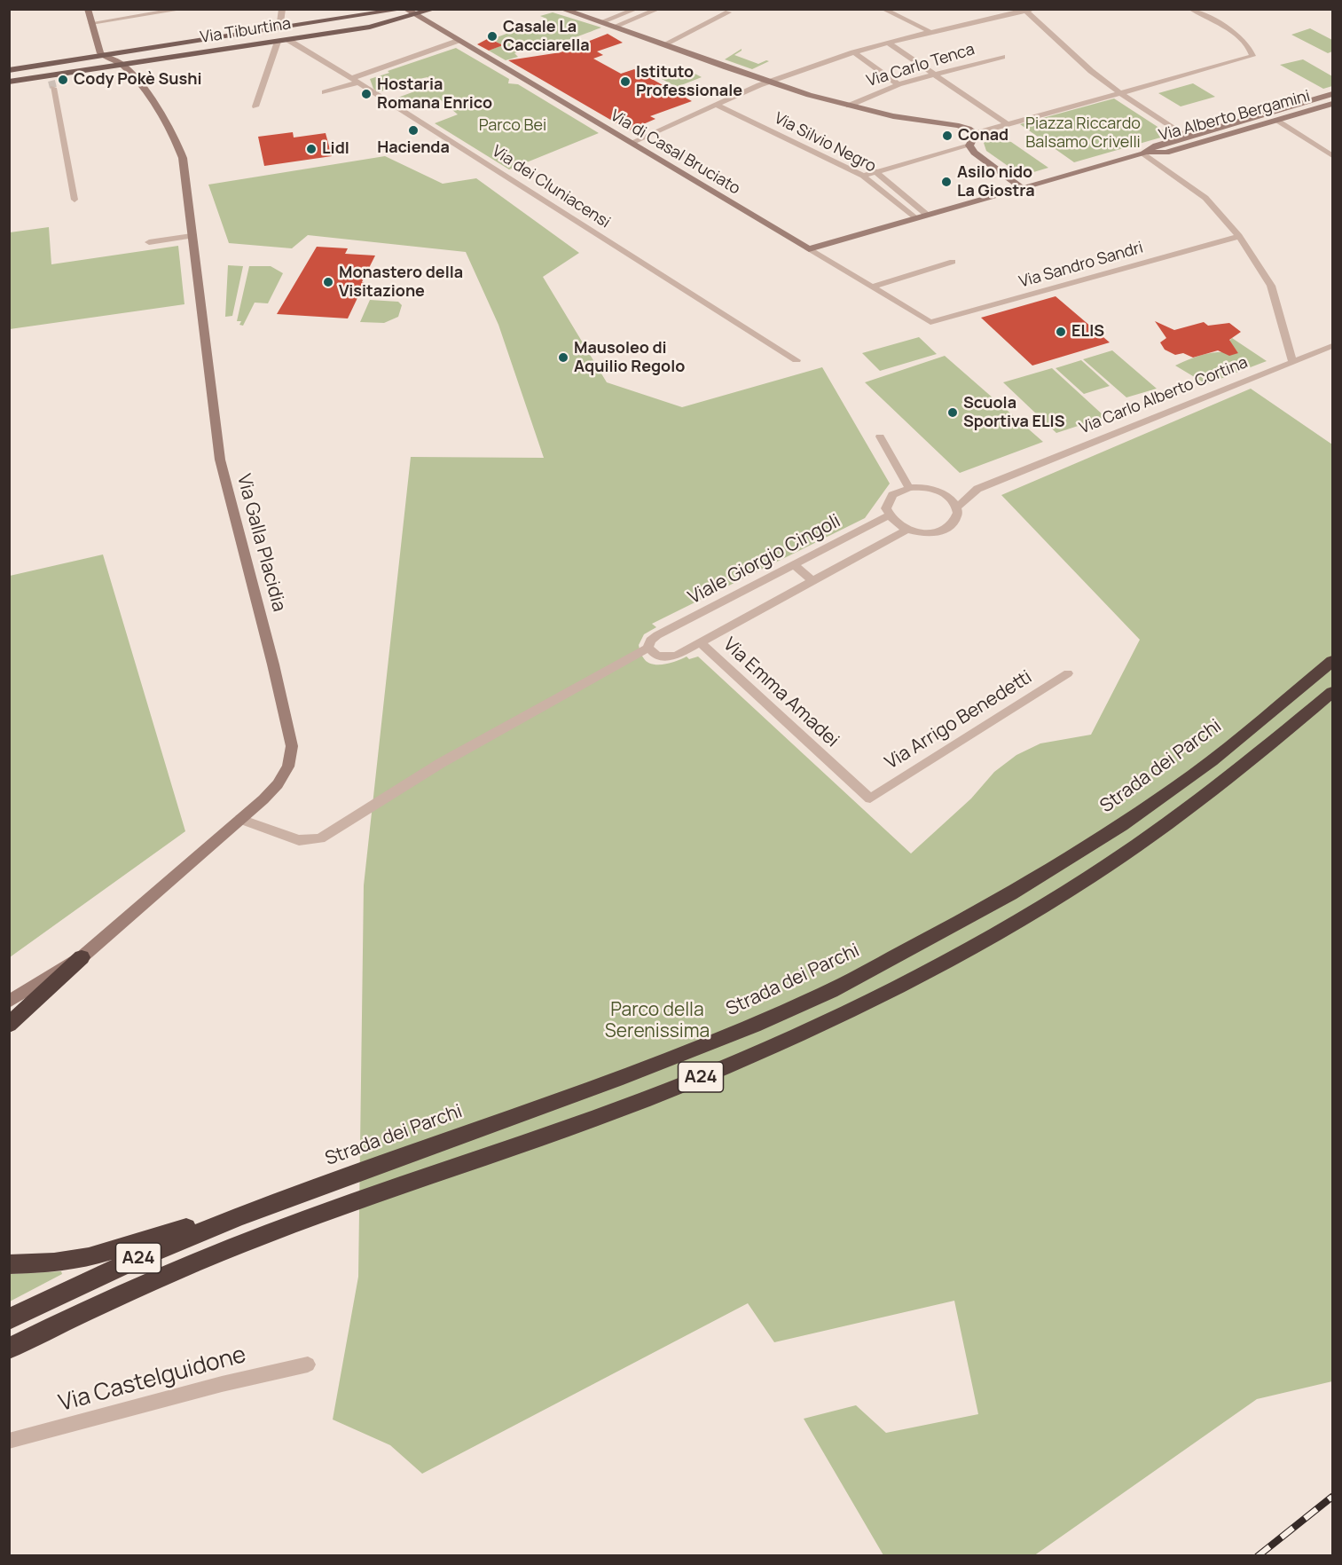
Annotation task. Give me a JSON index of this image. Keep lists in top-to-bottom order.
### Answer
{
  "streets": {
    "highway": ["Strada dei Parchi", "A24"],
    "main road": ["Via Tiburtina"],
    "street": [
      "Via Carlo Tenca",
      "Via Alberto Bergamini",
      "Via Silvio Negro",
      "Via di Casal Bruciato",
      "Via dei Cluniacensi",
      "Via Sandro Sandri",
      "Via Carlo Alberto Cortina",
      "Via Galla Placidia",
      "Viale Giorgio Cingoli",
      "Via Emma Amadei",
      "Via Arrigo Benedetti",
      "Via Castelguidone"
    ]
  },
  "crossings": [
    ["Via Tiburtina", "Via di Casal Bruciato"],
    ["Via Tiburtina", "Via dei Cluniacensi"],
    ["Via Tiburtina", "Via Galla Placidia"],
    ["Via di Casal Bruciato", "Via Sandro Sandri"],
    ["Via Carlo Alberto Cortina", "Viale Giorgio Cingoli"],
    ["Viale Giorgio Cingoli", "Via Emma Amadei"],
    ["Via Emma Amadei", "Via Arrigo Benedetti"]
  ],
  "parks": ["Piazza Riccardo Balsamo Crivelli", "Parco Bei", "Parco della Serenissima"],
  "places": [
    "Casale La Cacciarella",
    "Cody Pokè Sushi",
    "Istituto Professionale",
    "Hostaria Romana Enrico",
    "Hacienda",
    "Conad",
    "Lidl",
    "Asilo nido La Giostra",
    "Monastero della Visitazione",
    "ELIS",
    "Mausoleo di Aquilio Regolo",
    "Scuola Sportiva ELIS"
  ]
}
